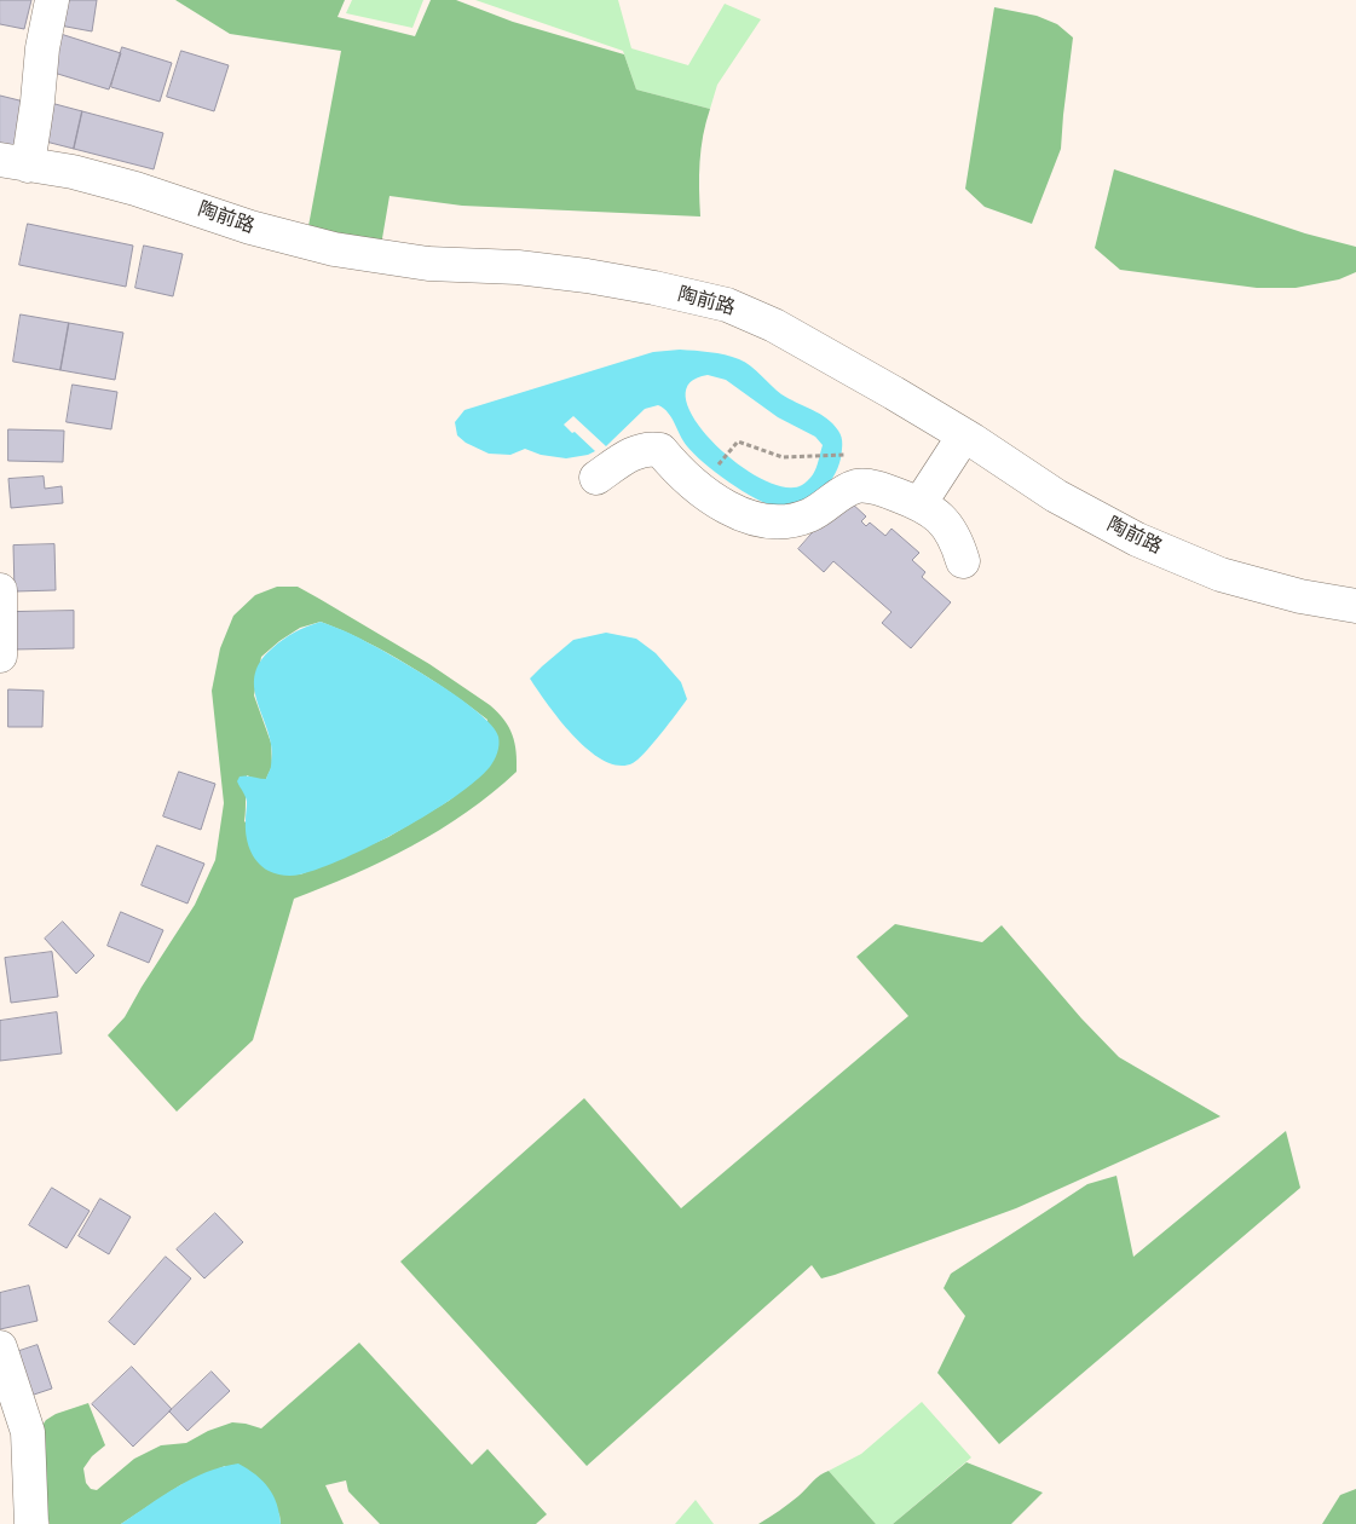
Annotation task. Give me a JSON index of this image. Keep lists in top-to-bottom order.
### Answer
{
  "streets": {
    "street": ["陶前路"]
  }
}
